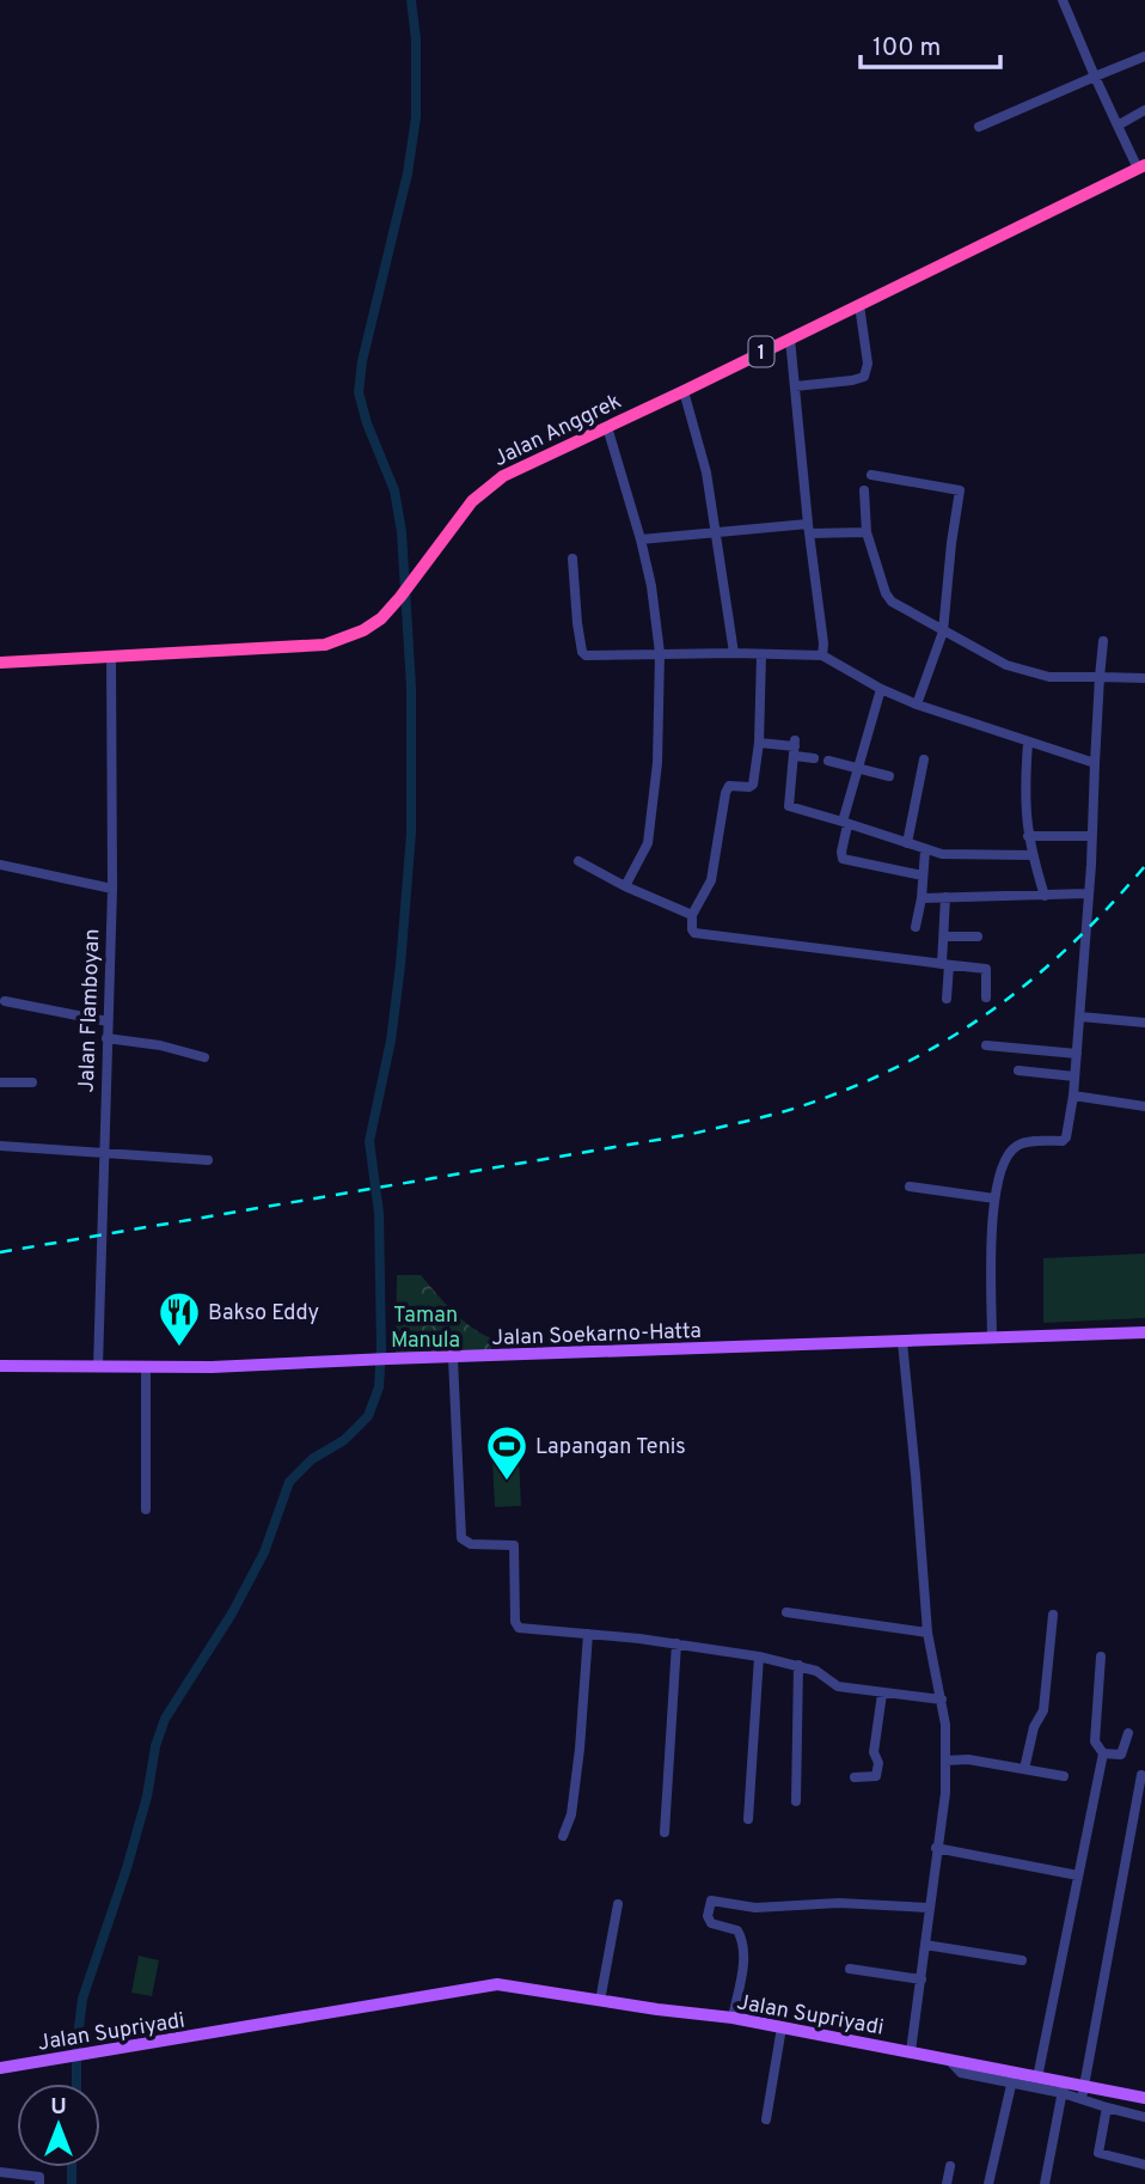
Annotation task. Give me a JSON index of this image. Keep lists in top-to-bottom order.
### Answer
{
  "streets": {
    "highway": ["1", "Jalan Anggrek"],
    "main road": ["Jalan Soekarno-Hatta", "Jalan Supriyadi"],
    "street": ["Jalan Flamboyan"]
  },
  "crossings": [
    ["Jalan Anggrek", "Jalan Flamboyan"],
    ["Jalan Flamboyan", "Jalan Soekarno-Hatta"],
    ["Jalan Soekarno-Hatta", "Jalan Supriyadi"]
  ],
  "parks": ["Taman Manula"],
  "places": {
    "restaurant": ["Bakso Eddy"],
    "sports": ["Lapangan Tenis"]
  },
  "scale_bar": "100 m",
  "north": "top"
}
